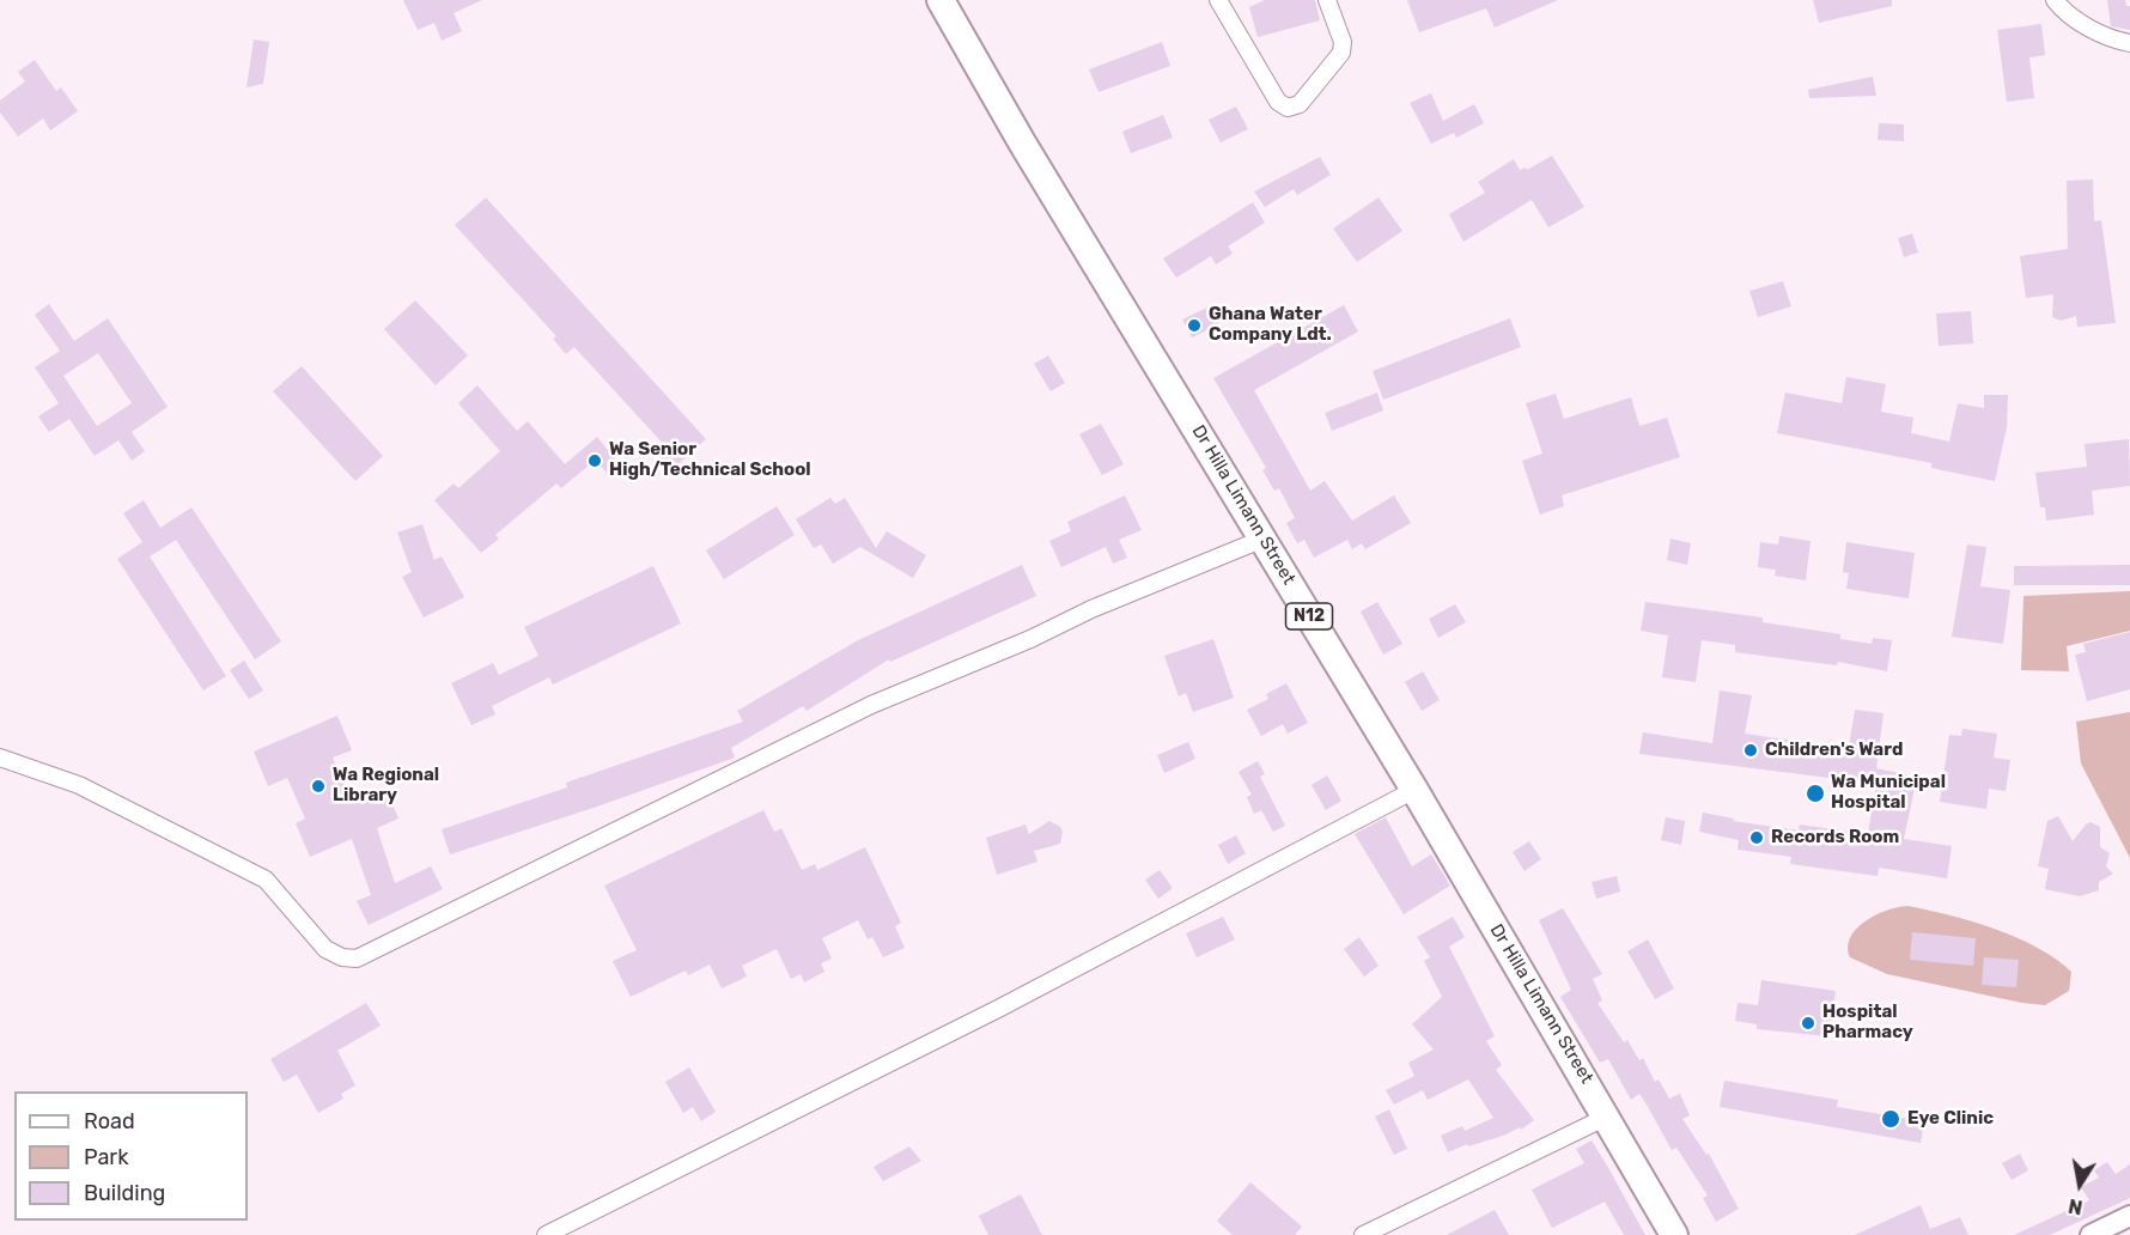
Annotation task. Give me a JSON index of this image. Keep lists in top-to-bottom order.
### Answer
{
  "streets": {
    "highway": ["Dr Hilla Limann Street", "N12"]
  },
  "places": [
    "Ghana Water Company Ldt.",
    "Wa Senior High/Technical School",
    "Children's Ward",
    "Wa Regional Library",
    "Wa Municipal Hospital",
    "Records Room",
    "Hospital Pharmacy",
    "Eye Clinic"
  ],
  "legend": ["Road", "Park", "Building"],
  "north": "bottom"
}
